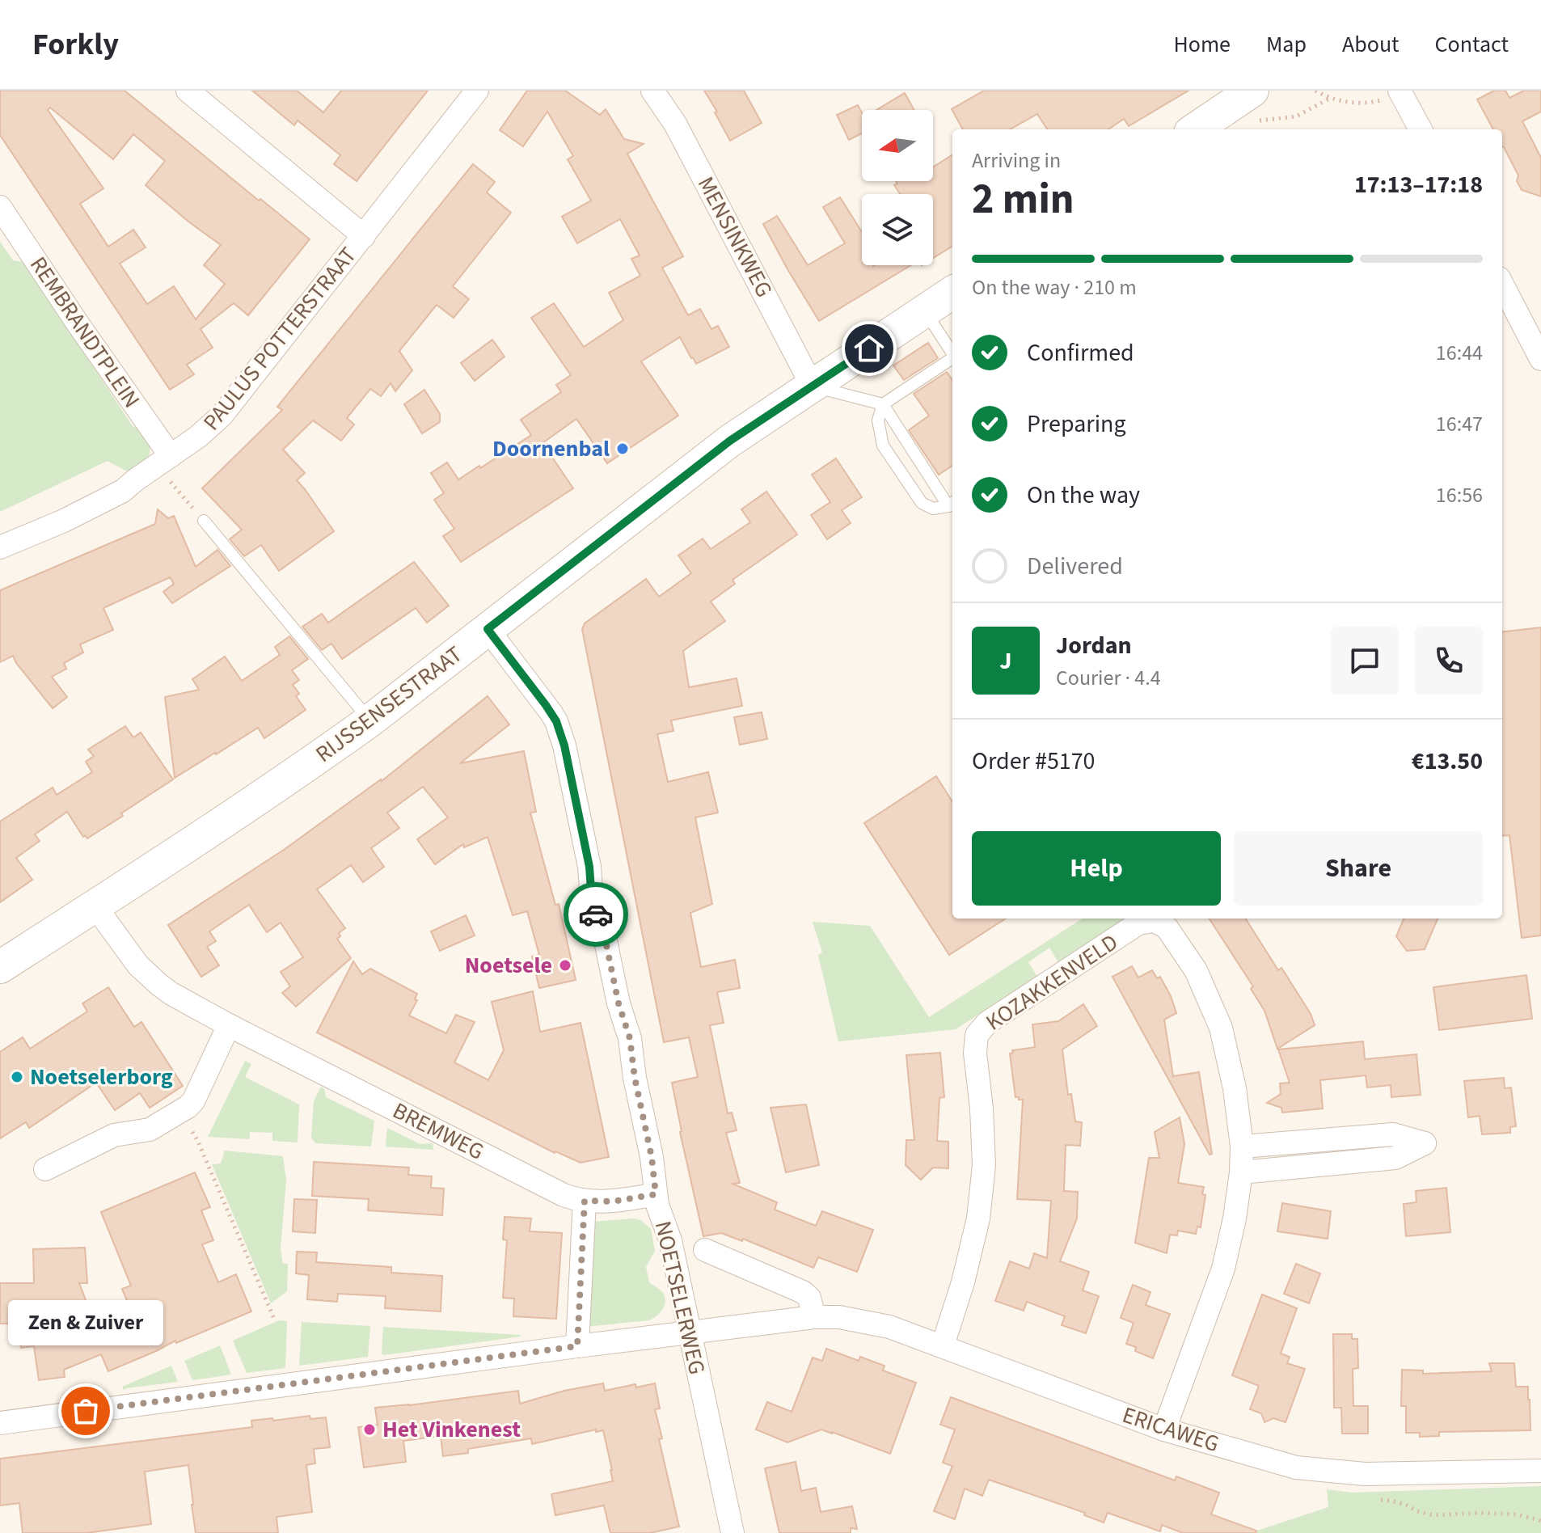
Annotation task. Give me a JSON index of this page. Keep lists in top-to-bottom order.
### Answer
{
  "streets": {
    "main road": ["RIJSSENSESTRAAT"],
    "street": [
      "MENSINKWEG",
      "REMBRANDTPLEIN",
      "PAULUS POTTERSTRAAT",
      "KOZAKKENVELD",
      "BREMWEG",
      "NOETSELERWEG",
      "ERICAWEG"
    ]
  },
  "crossings": [
    ["MENSINKWEG", "RIJSSENSESTRAAT"],
    ["REMBRANDTPLEIN", "PAULUS POTTERSTRAAT"],
    ["RIJSSENSESTRAAT", "BREMWEG"],
    ["RIJSSENSESTRAAT", "NOETSELERWEG"],
    ["KOZAKKENVELD", "ERICAWEG"],
    ["BREMWEG", "NOETSELERWEG"],
    ["NOETSELERWEG", "ERICAWEG"]
  ],
  "places": [
    "Doornenbal",
    "Noetsele",
    "Noetselerborg",
    "Zen & Zuiver",
    "Het Vinkenest"
  ],
  "north": "left",
  "page": {
    "header": "Forkly",
    "nav": [
      "Home",
      "Map",
      "About",
      "Contact"
    ],
    "heading": ["2 min", "Arriving in", "17:13–17:18"],
    "panel": [
      "Jordan",
      "Courier · 4.4",
      "Order #5170",
      "€13.50"
    ],
    "bar": "On the way · 210 m",
    "list": [
      ["Confirmed", "16:44"],
      ["Preparing", "16:47"],
      ["On the way", "16:56"],
      "Delivered"
    ],
    "round": "J",
    "buttons": ["Help", "Share"],
    "bubble": "Zen & Zuiver"
  }
}
